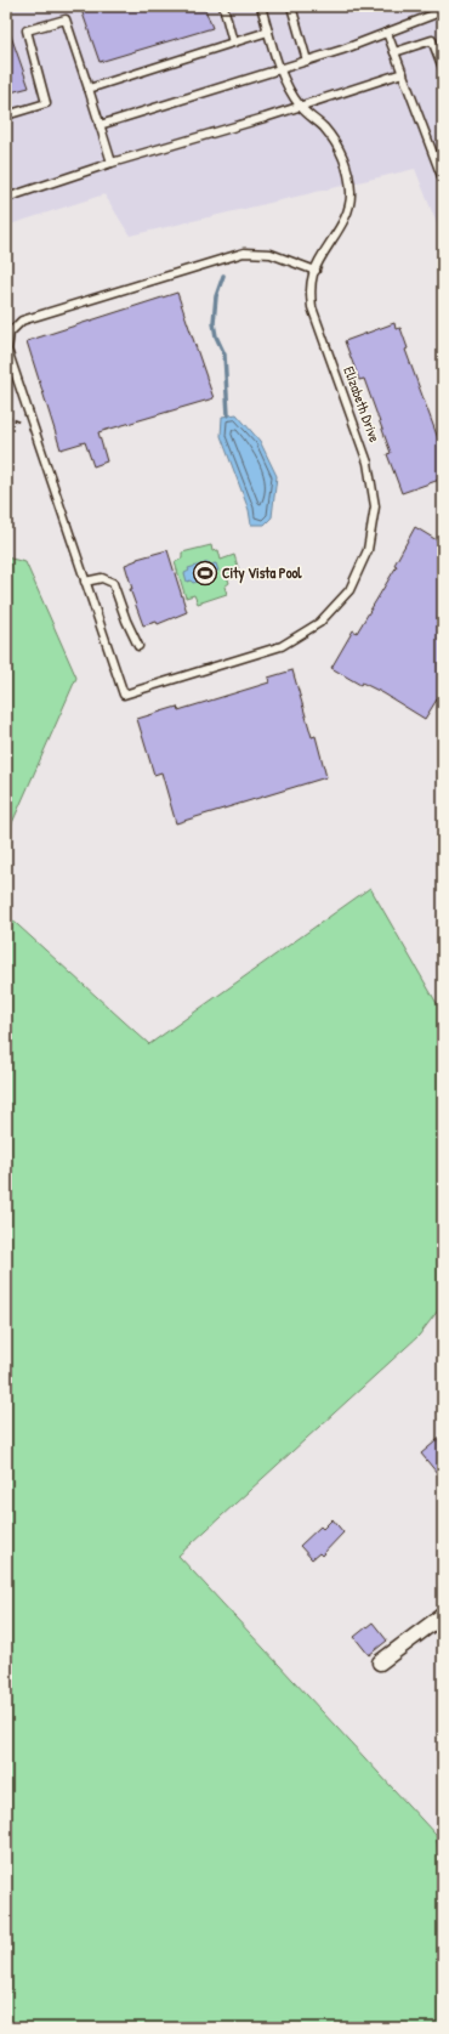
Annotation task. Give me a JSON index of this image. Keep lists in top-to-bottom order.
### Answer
{
  "streets": {
    "lane": ["Elizabeth Drive"]
  },
  "places": {
    "sports": ["City Vista Pool"]
  }
}
